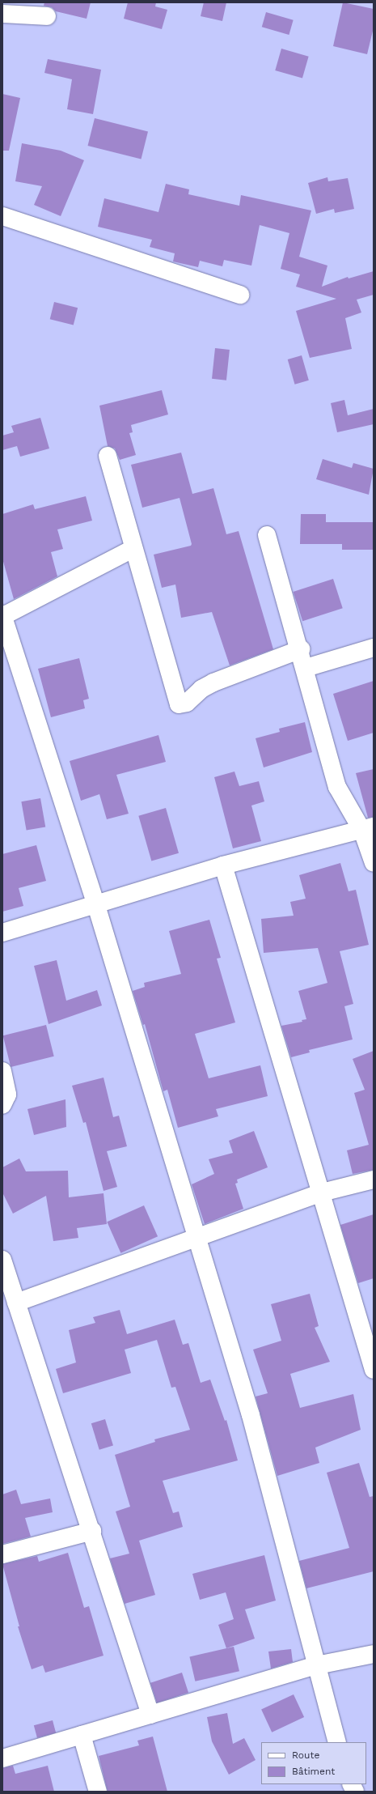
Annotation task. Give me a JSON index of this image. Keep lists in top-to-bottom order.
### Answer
{
  "legend": ["Route", "Bâtiment"]
}
